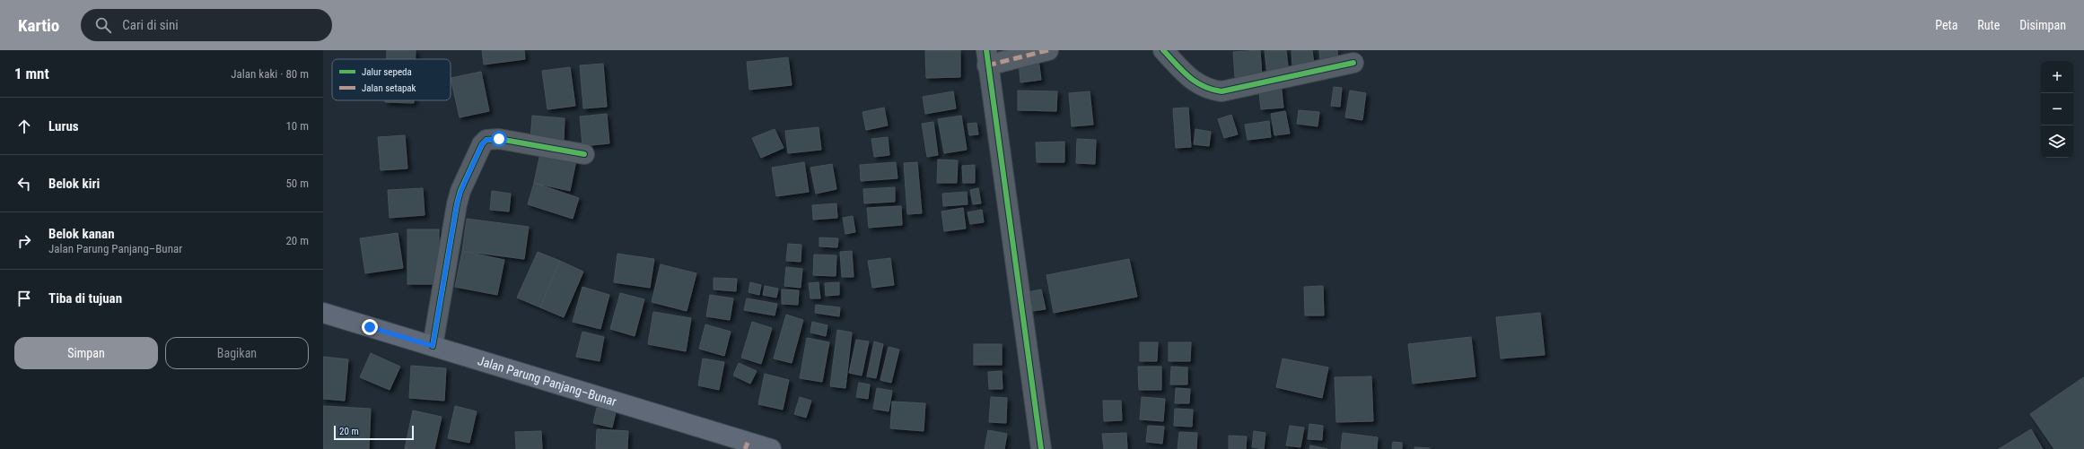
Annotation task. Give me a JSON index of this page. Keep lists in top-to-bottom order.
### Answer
{
  "streets": {
    "main road": ["Jalan Parung Panjang–Bunar"]
  },
  "legend": ["Jalur sepeda", "Jalan setapak"],
  "scale_bar": "20 m",
  "page": {
    "header": "Kartio",
    "search": "Cari di sini",
    "nav": ["Peta", "Rute", "Disimpan"],
    "heading": ["1 mnt", "Jalan kaki · 80 m"],
    "map_buttons": ["+", "−"],
    "list": [
      ["Lurus", "10 m"],
      ["Belok kiri", "50 m"],
      ["Belok kanan", "Jalan Parung Panjang–Bunar", "20 m"],
      "Tiba di tujuan"
    ],
    "buttons": ["Simpan", "Bagikan"],
    "scale": "20 m"
  }
}
